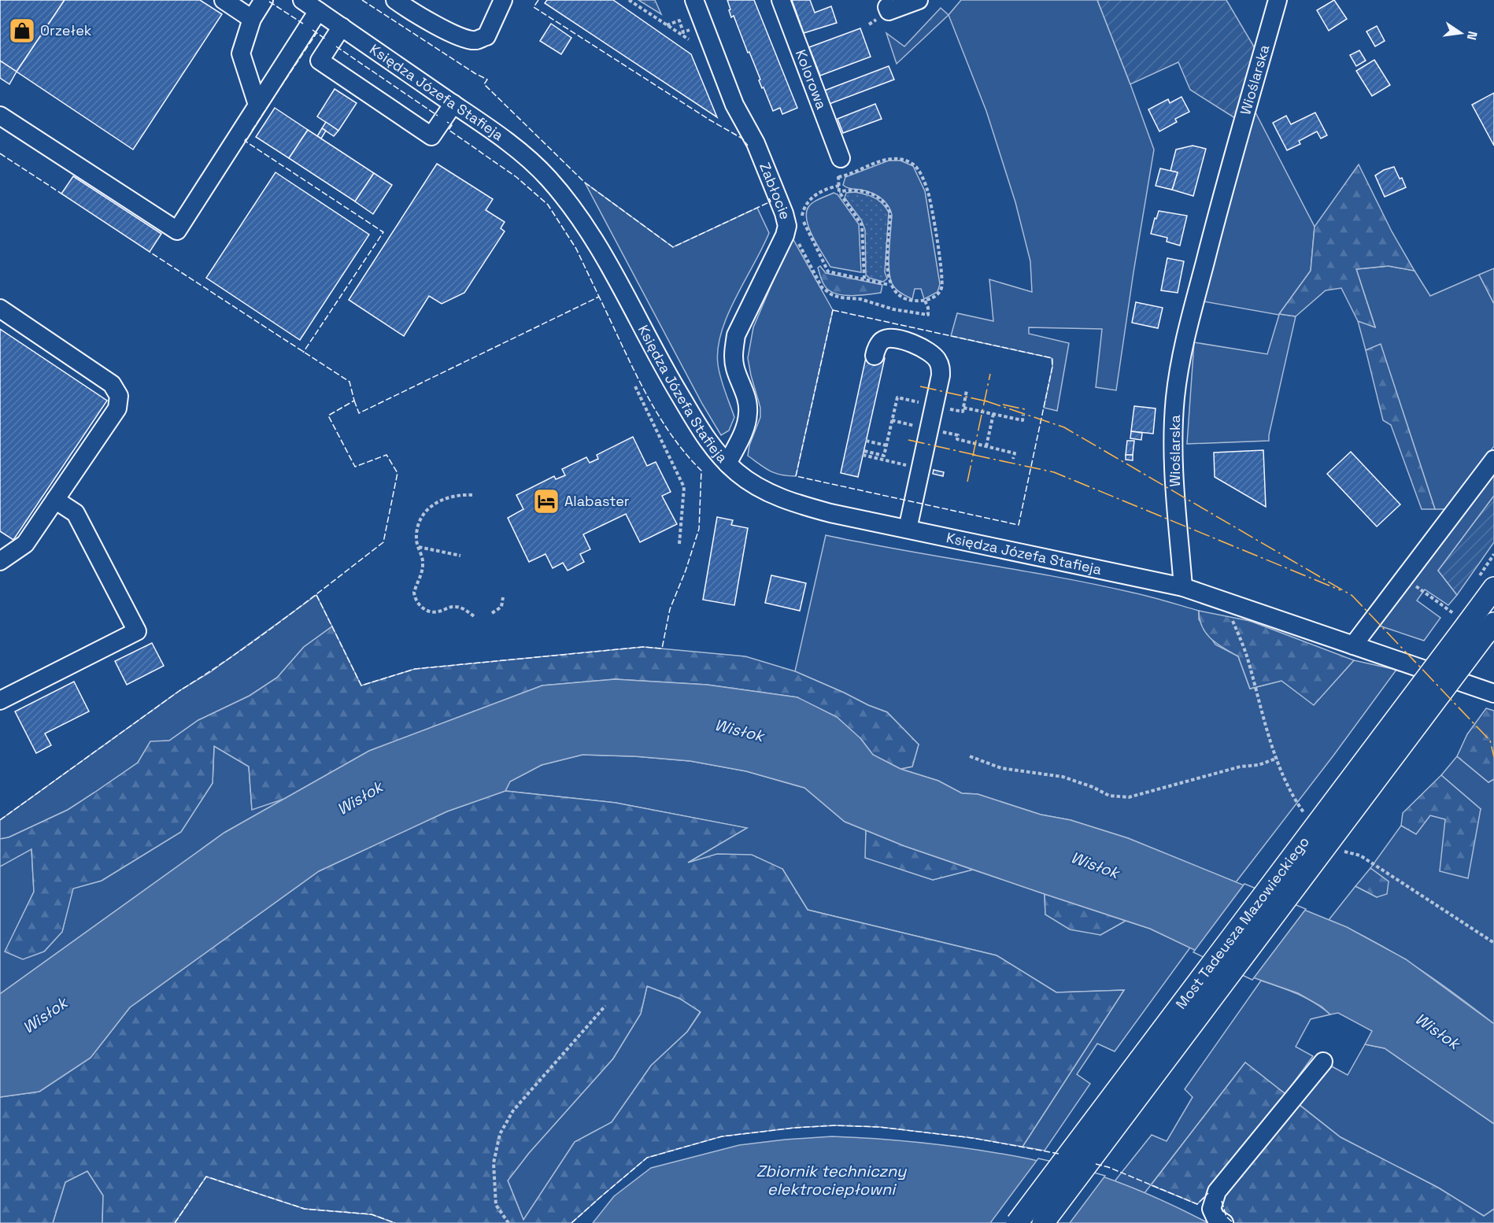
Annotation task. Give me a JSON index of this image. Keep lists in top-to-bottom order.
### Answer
{
  "streets": {
    "main road": ["Most Tadeusza Mazowieckiego"],
    "street": [
      "Wioślarska",
      "Kolorowa",
      "Księdza Józefa Stafieja",
      "Zabłocie"
    ]
  },
  "crossings": [
    ["Wioślarska", "Księdza Józefa Stafieja"],
    ["Księdza Józefa Stafieja", "Zabłocie"]
  ],
  "water": ["Wisłok", "Zbiornik techniczny elektrociepłowni"],
  "places": {
    "shop": ["Orzełek"],
    "hotel": ["Alabaster"]
  },
  "north": "right"
}
